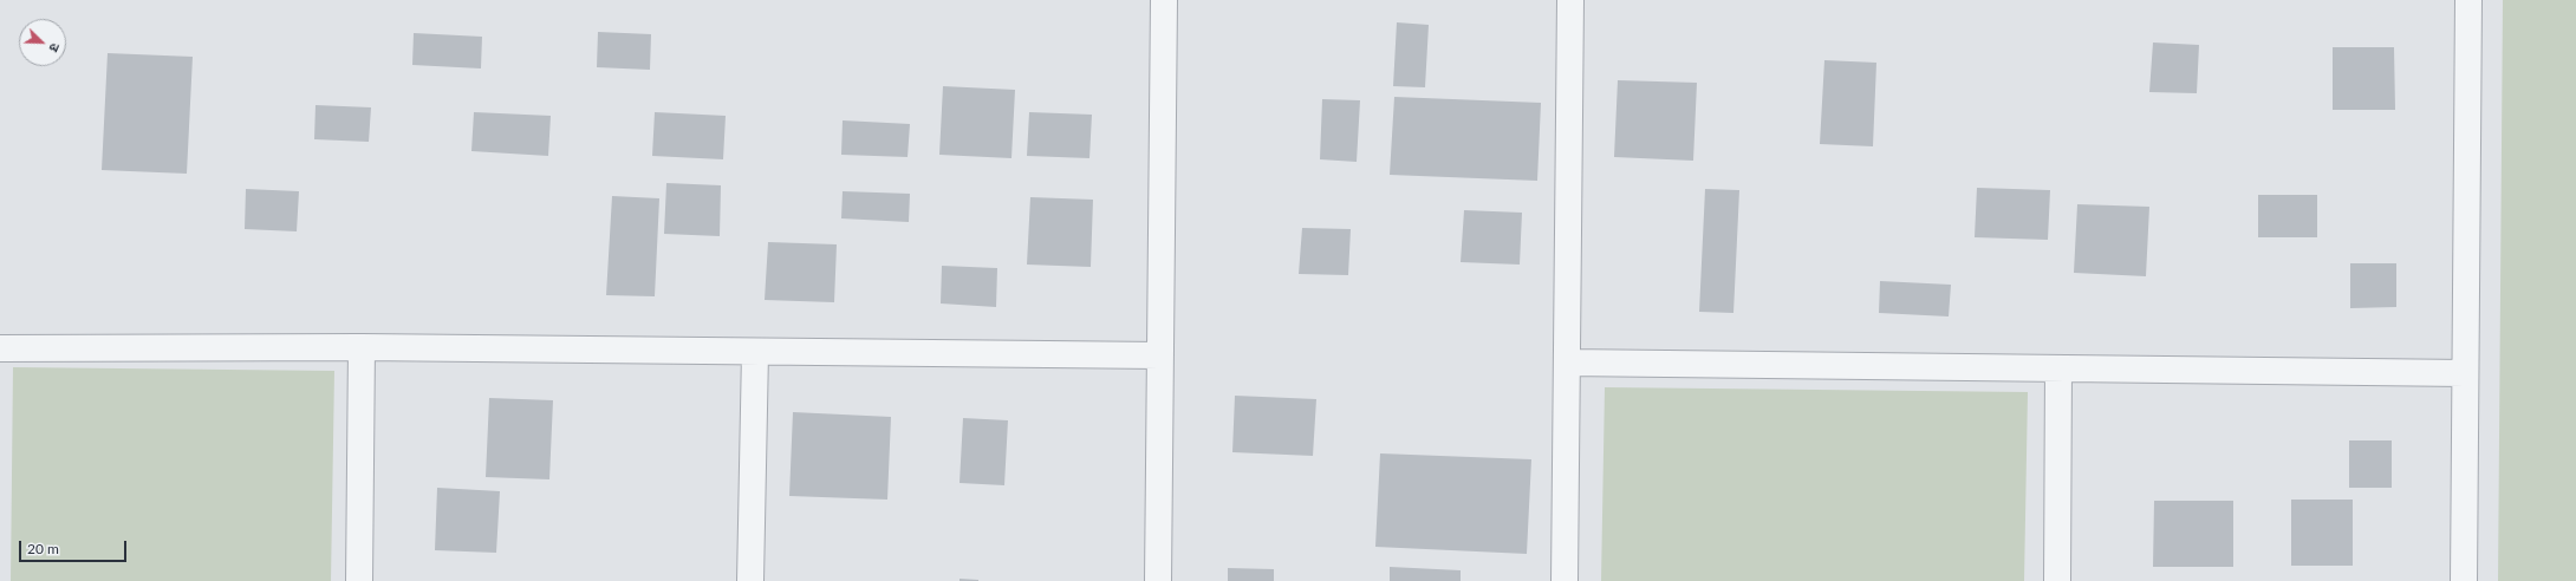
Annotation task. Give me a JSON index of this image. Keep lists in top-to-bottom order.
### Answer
{
  "scale_bar": "20 m",
  "north": "bottom right"
}
